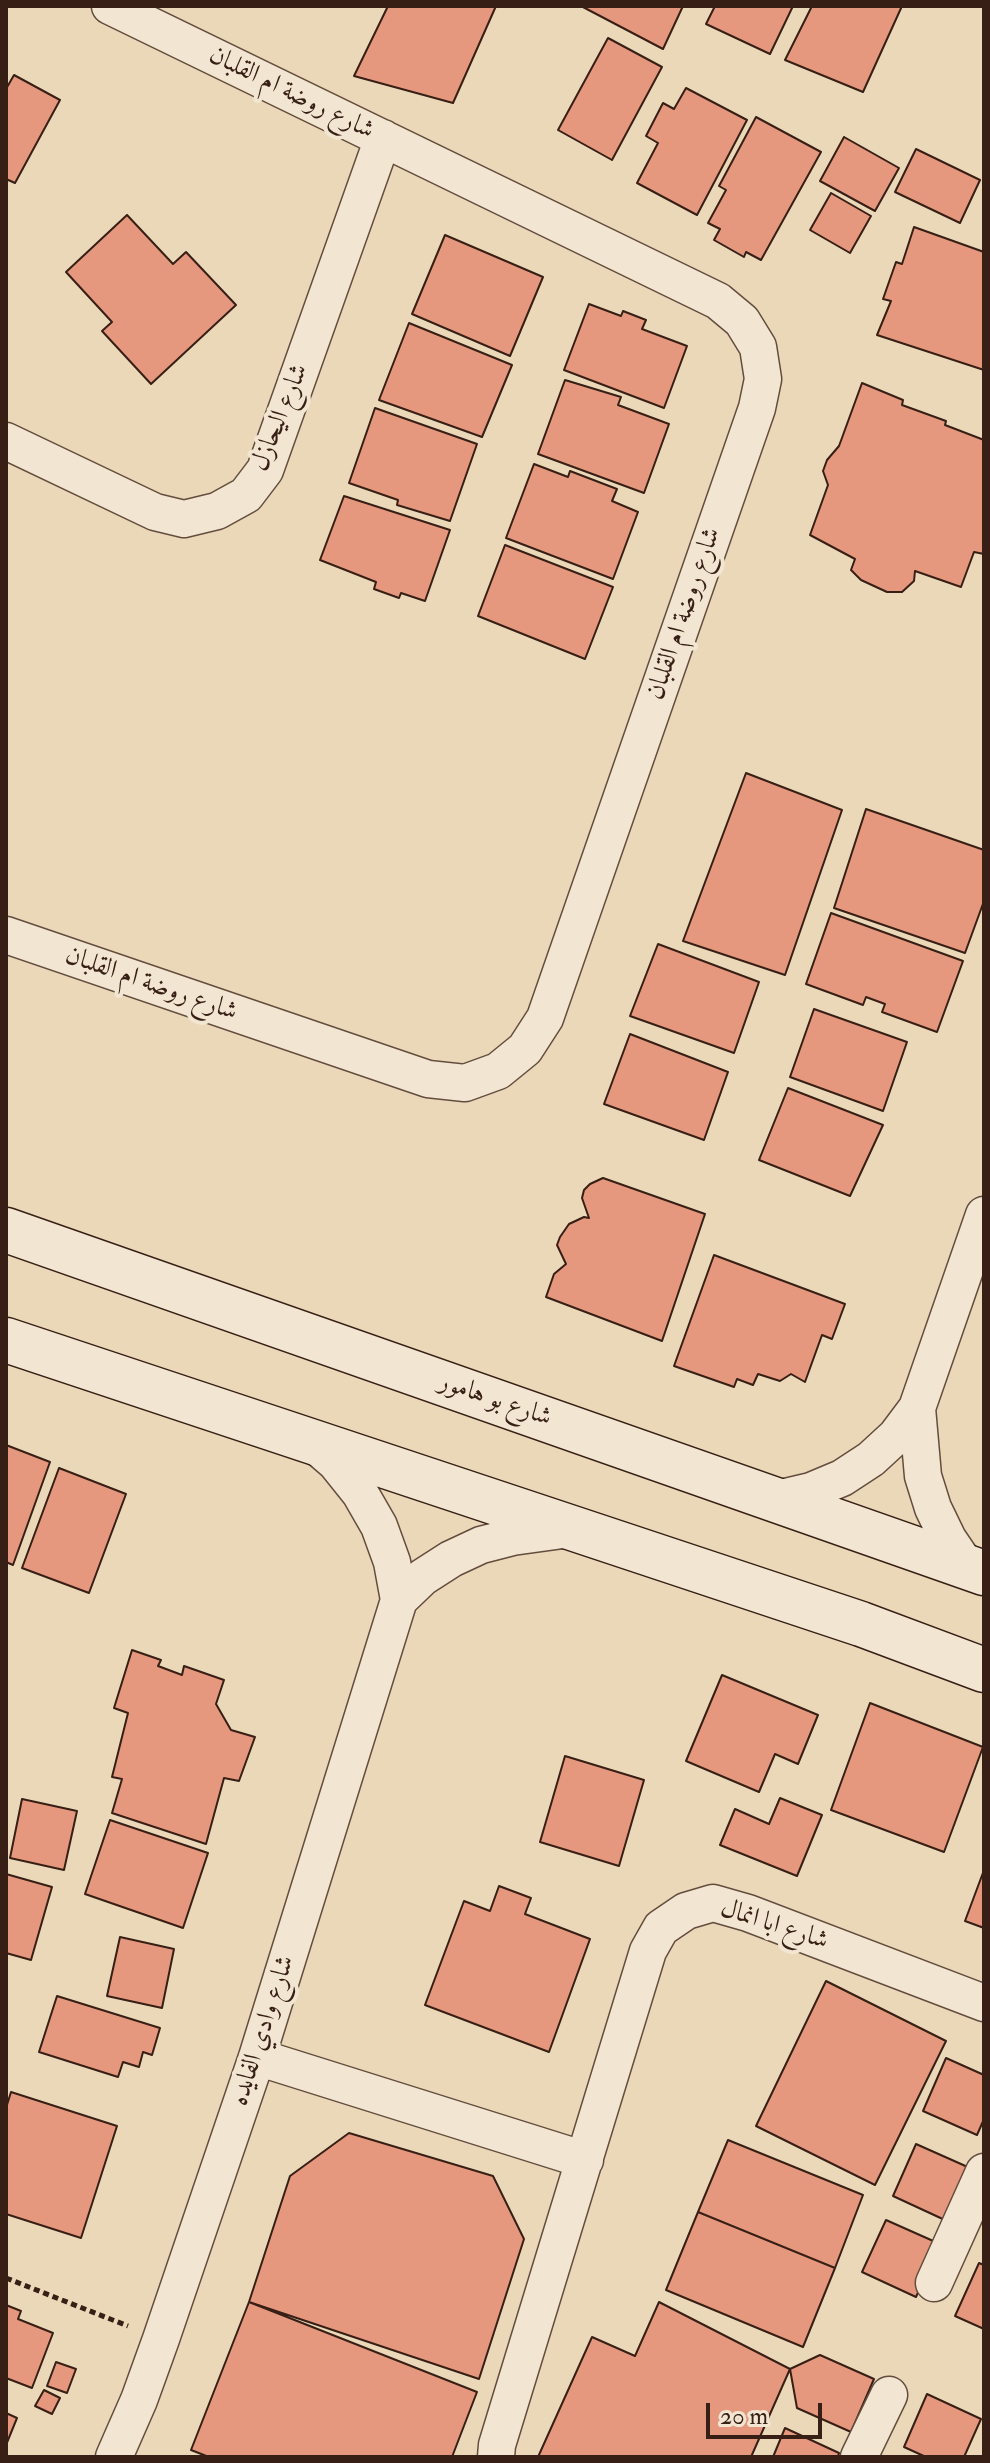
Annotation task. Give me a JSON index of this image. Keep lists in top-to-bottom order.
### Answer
{
  "streets": {
    "street": [
      "شارع روضة ام القلبان",
      "شارع اليحازل",
      "شارع بو هامور",
      "شارع ابا انمال",
      "شارع وادي الفايده"
    ]
  },
  "crossings": [
    ["شارع روضة ام القلبان", "شارع اليحازل"]
  ],
  "scale_bar": "20 m"
}
